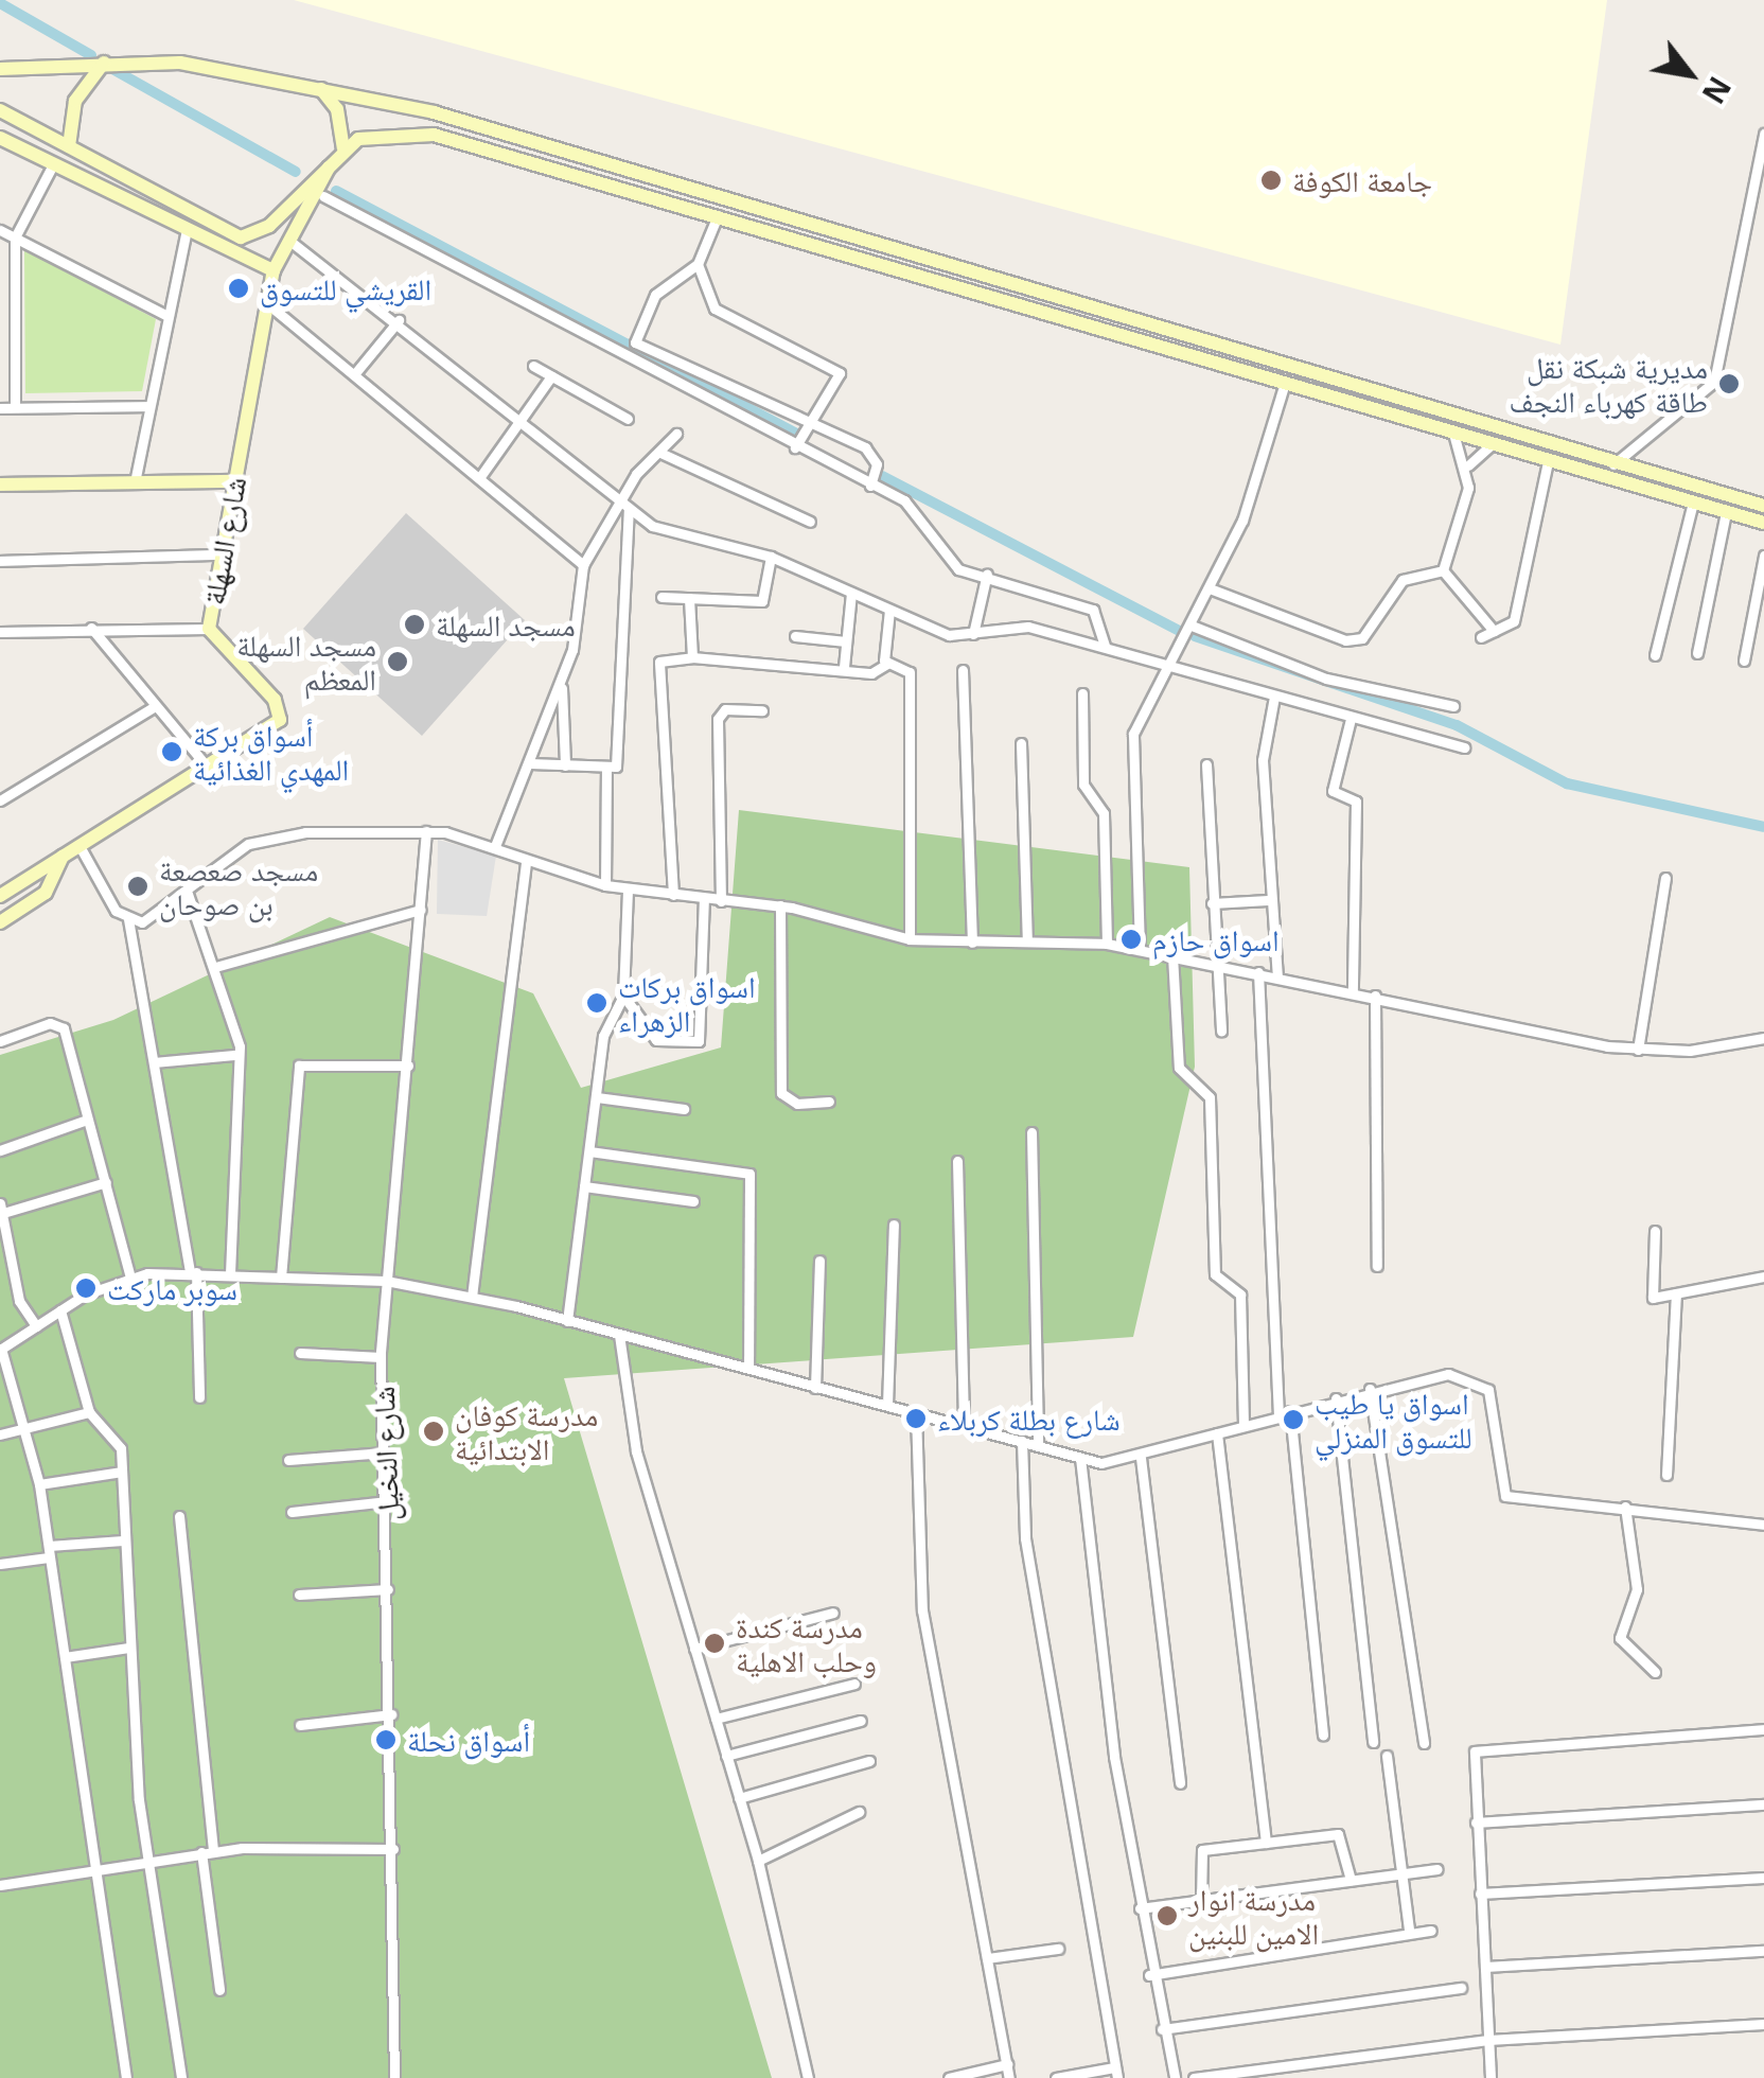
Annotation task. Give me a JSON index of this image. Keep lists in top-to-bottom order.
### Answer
{
  "streets": {
    "main road": ["شارع السهلة"],
    "street": ["شارع النخيل"]
  },
  "places": [
    "جامعة الكوفة",
    "القريشي للتسوق",
    "مديرية شبكة نقل طاقة كهرباء النجف",
    "مسجد السهلة",
    "مسجد السهلة المعظم",
    "أسواق بركة المهدي الغذائية",
    "مسجد صعصعة بن صوحان",
    "اسواق حازم",
    "اسواق بركات الزهراء",
    "سوبر ماركت",
    "شارع بطلة كربلاء",
    "اسواق يا طيب للتسوق المنزلي",
    "مدرسة كوفان الابتدائية",
    "مدرسة كندة وحلب الاهلية",
    "أسواق نحلة",
    "مدرسة انوار الامين للبنين"
  ],
  "north": "bottom right"
}
